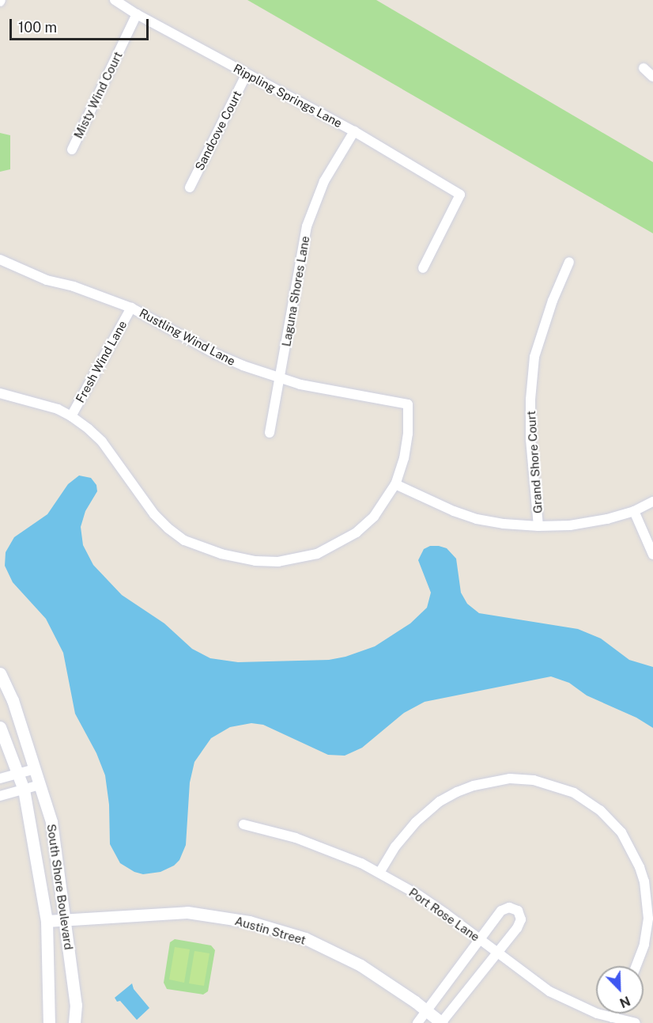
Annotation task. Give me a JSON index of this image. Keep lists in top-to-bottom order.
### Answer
{
  "streets": {
    "street": [
      "Misty Wind Court",
      "Rippling Springs Lane",
      "Sandcove Court",
      "Laguna Shores Lane",
      "Rustling Wind Lane",
      "Fresh Wind Lane",
      "Grand Shore Court",
      "South Shore Boulevard",
      "Port Rose Lane",
      "Austin Street"
    ]
  },
  "crossings": [
    ["Misty Wind Court", "Rippling Springs Lane"],
    ["Rippling Springs Lane", "Sandcove Court"],
    ["Rippling Springs Lane", "Laguna Shores Lane"],
    ["Laguna Shores Lane", "Rustling Wind Lane"],
    ["Rustling Wind Lane", "Fresh Wind Lane"],
    ["South Shore Boulevard", "Austin Street"]
  ],
  "scale_bar": "100 m",
  "north": "bottom right"
}
